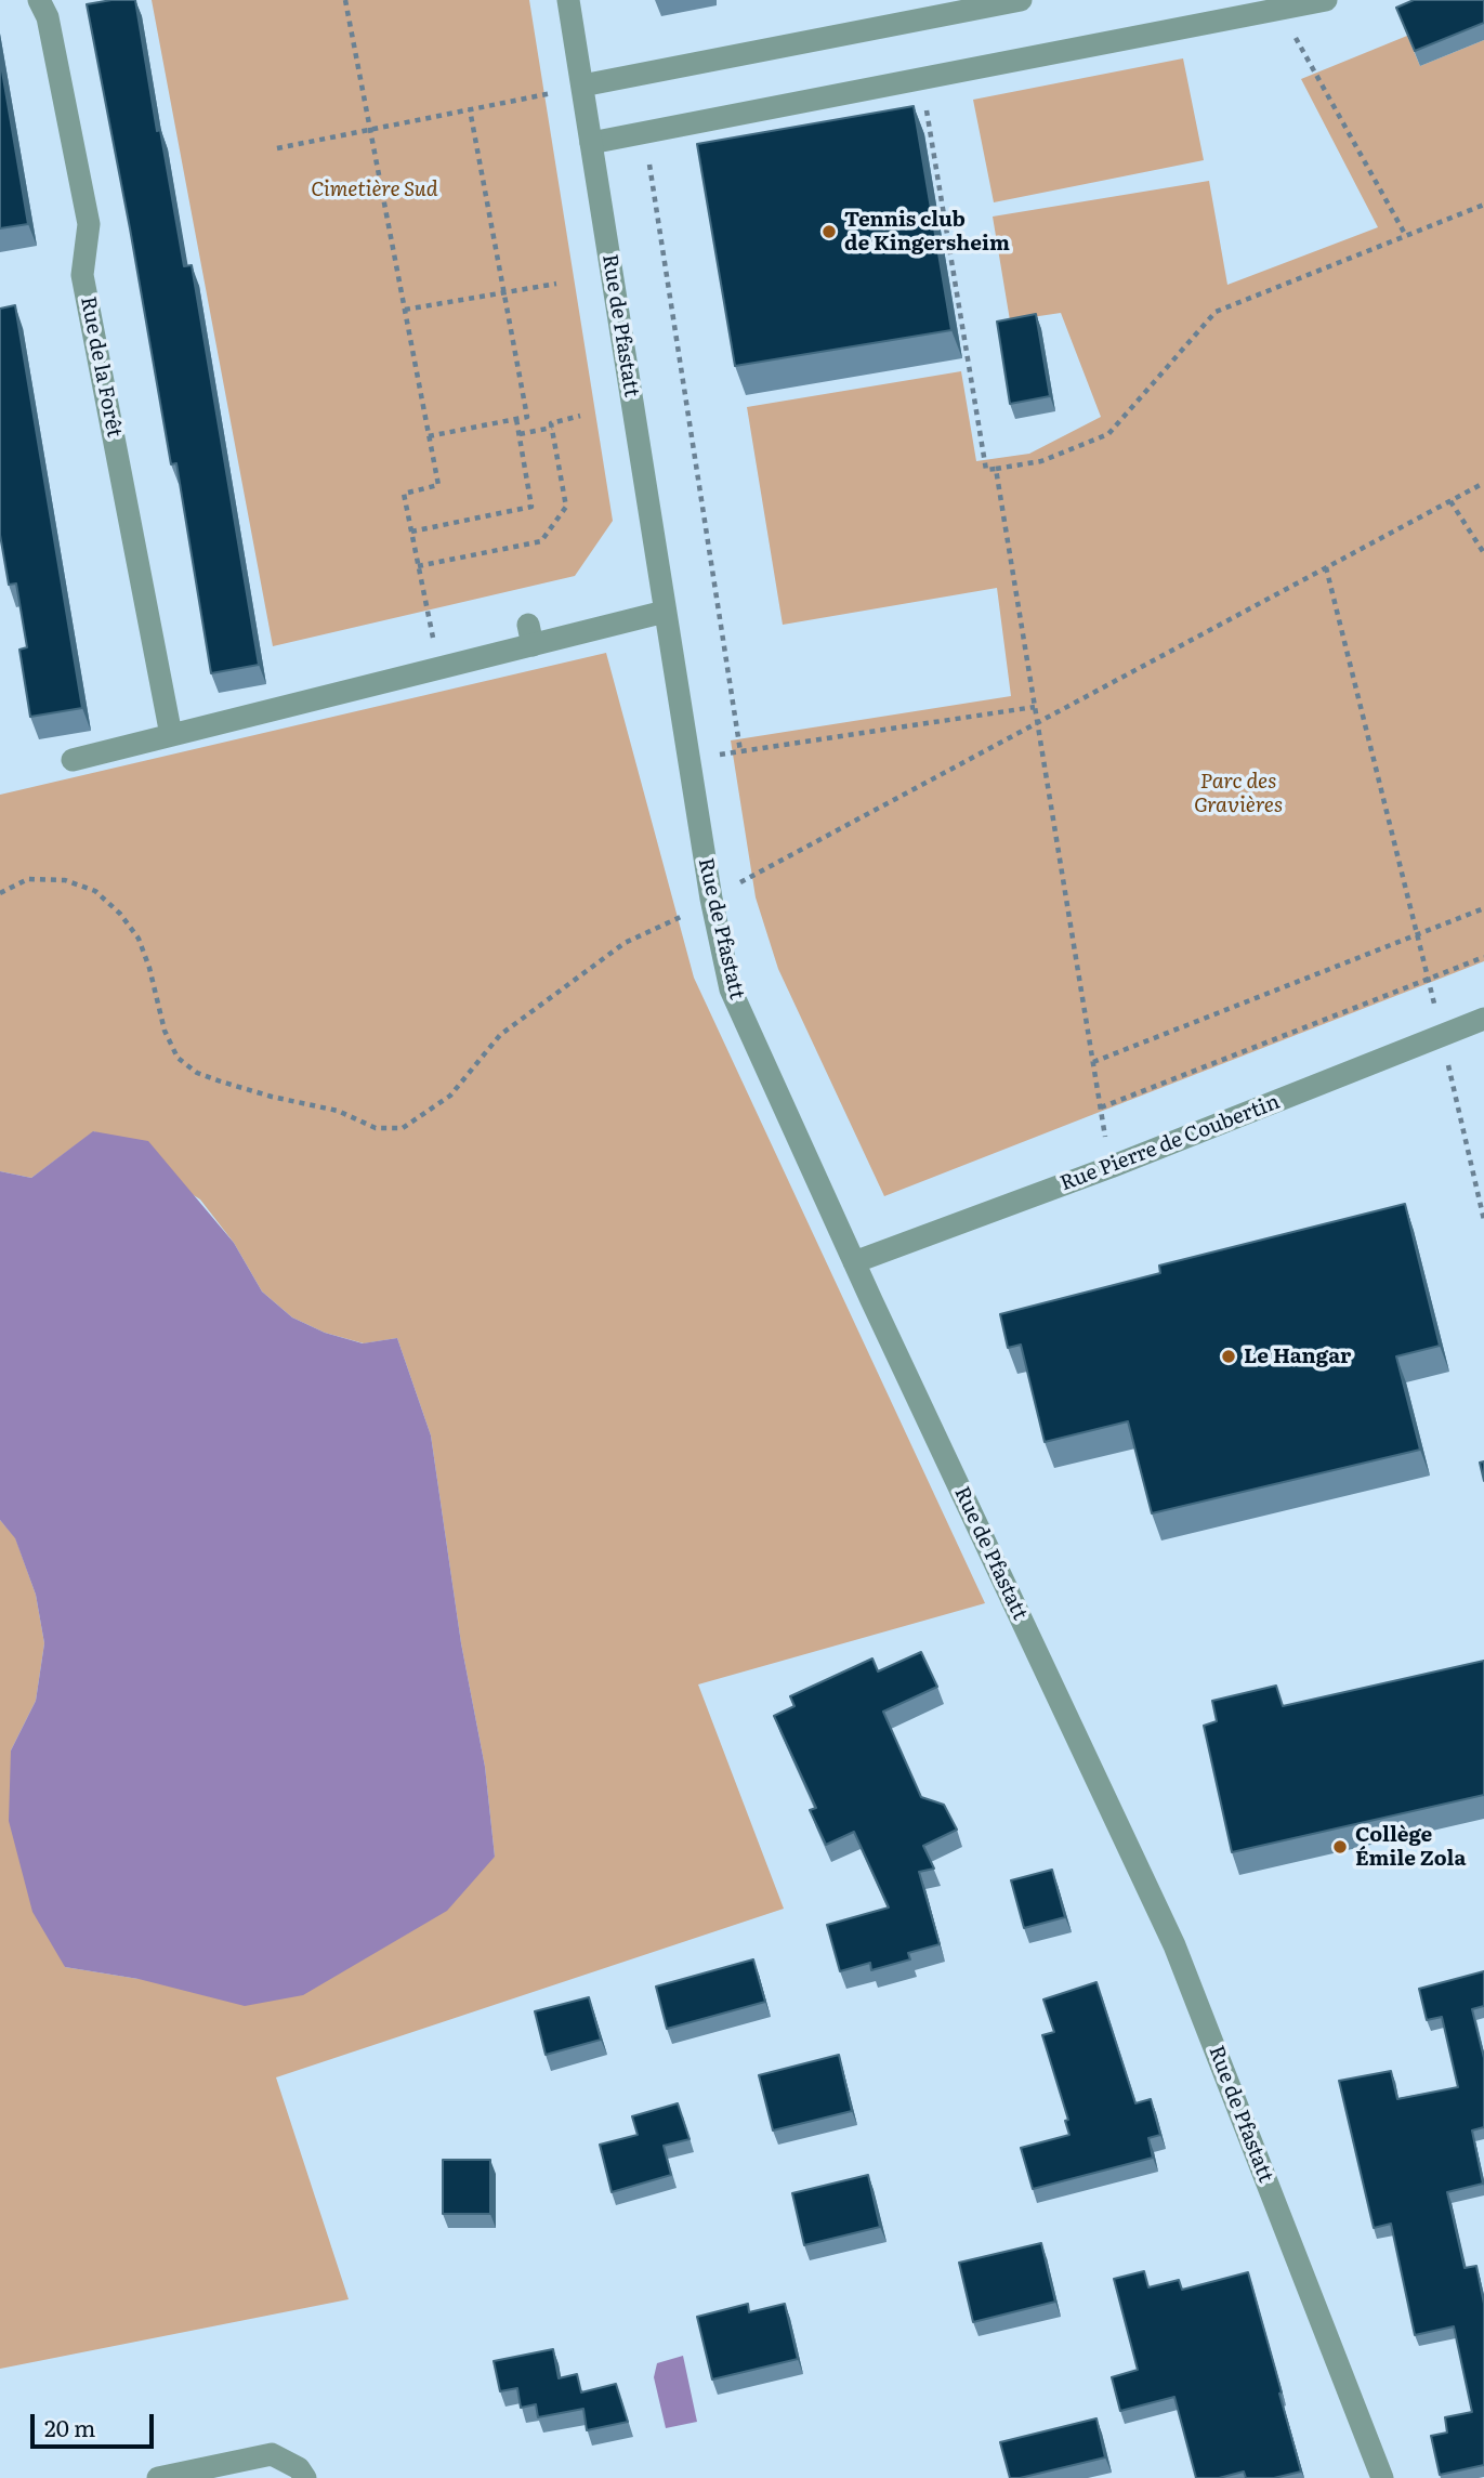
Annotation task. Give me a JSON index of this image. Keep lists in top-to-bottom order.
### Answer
{
  "streets": {
    "street": ["Rue de Pfastatt", "Rue de la Forêt", "Rue Pierre de Coubertin"]
  },
  "crossings": [
    ["Rue de Pfastatt", "Rue Pierre de Coubertin"]
  ],
  "parks": ["Cimetière Sud", "Parc des Gravières"],
  "places": ["Tennis club de Kingersheim", "Le Hangar", "Collège Émile Zola"],
  "scale_bar": "20 m"
}
